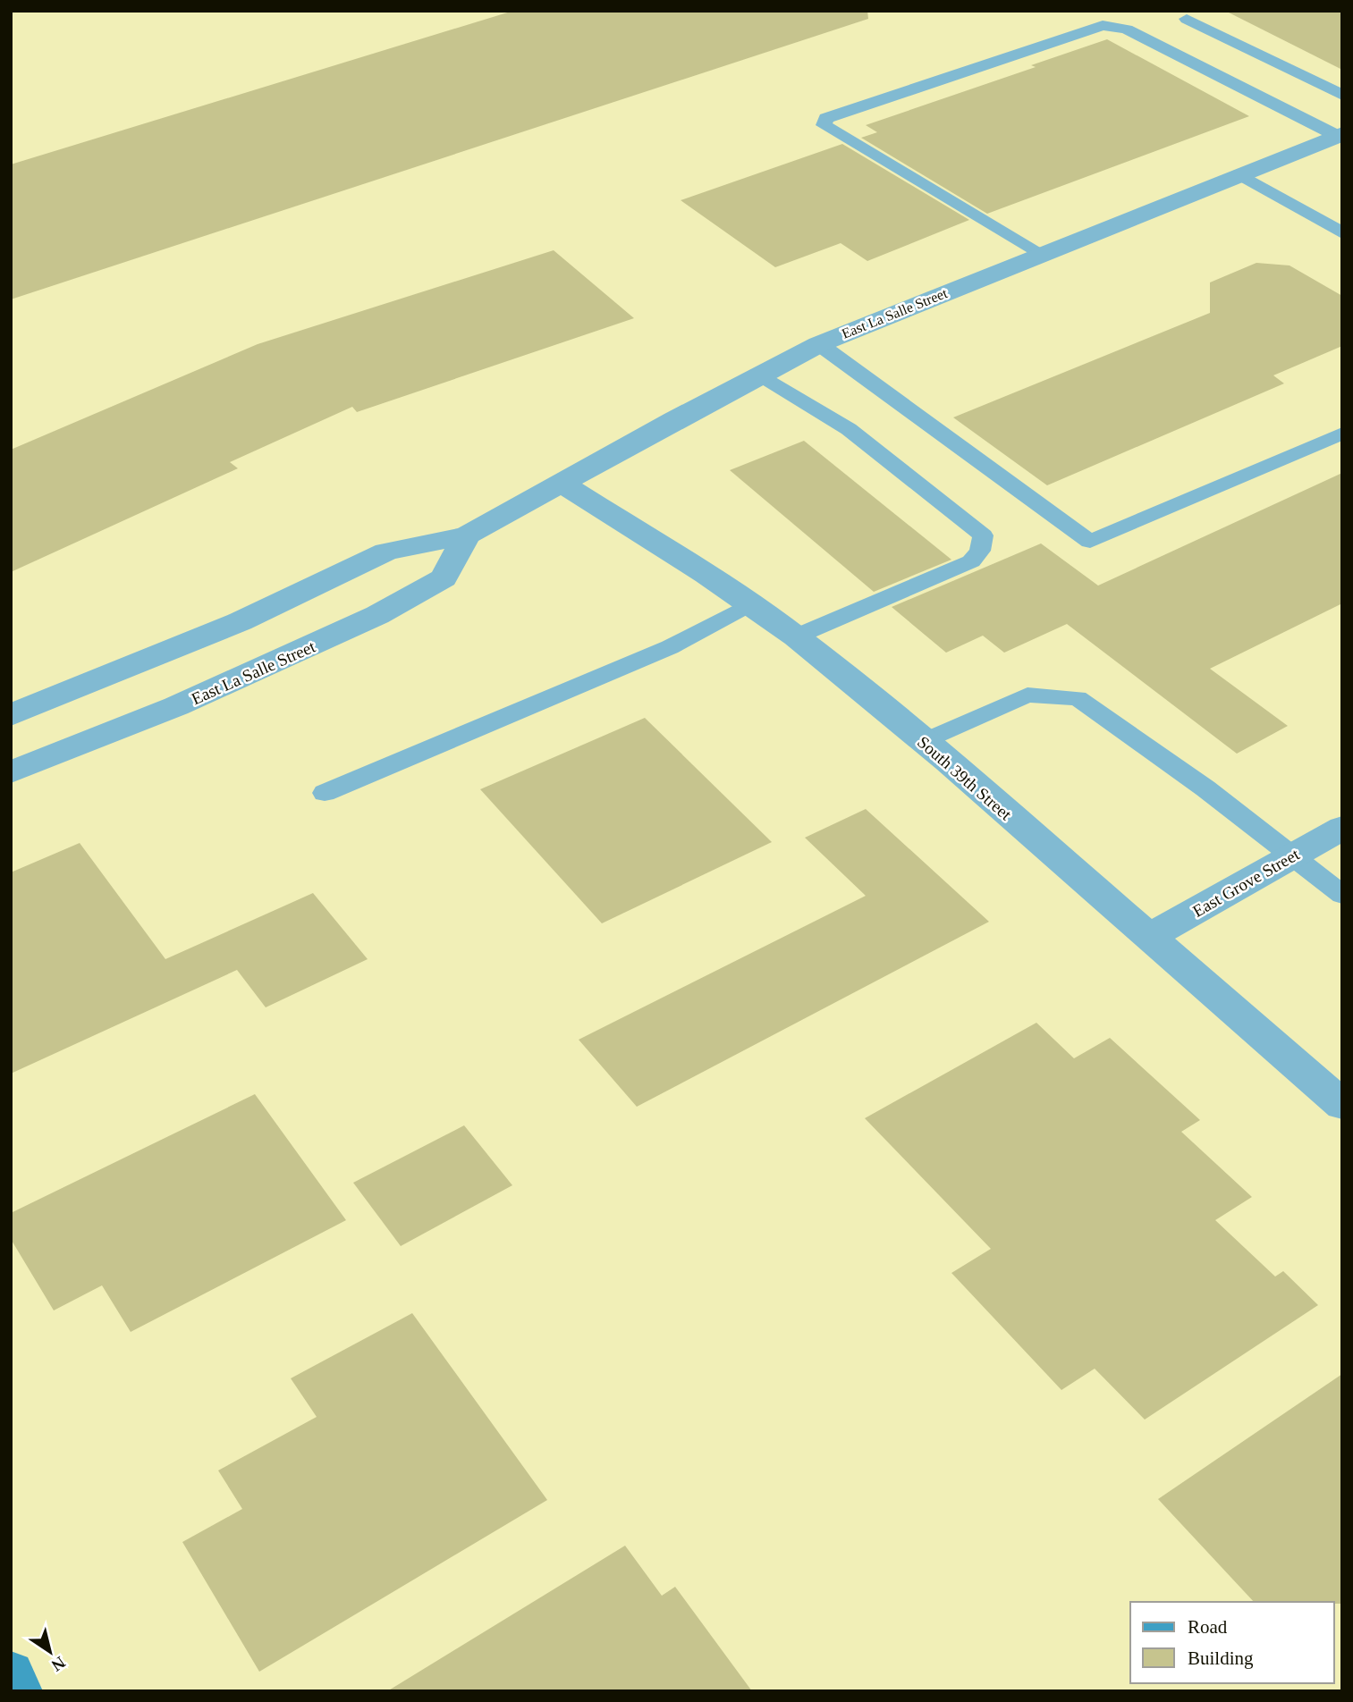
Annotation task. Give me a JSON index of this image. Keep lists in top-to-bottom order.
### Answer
{
  "streets": {
    "street": ["East La Salle Street", "South 39th Street", "East Grove Street"]
  },
  "crossings": [
    ["East La Salle Street", "South 39th Street"],
    ["South 39th Street", "East Grove Street"]
  ],
  "legend": ["Road", "Building"],
  "north": "bottom right"
}
